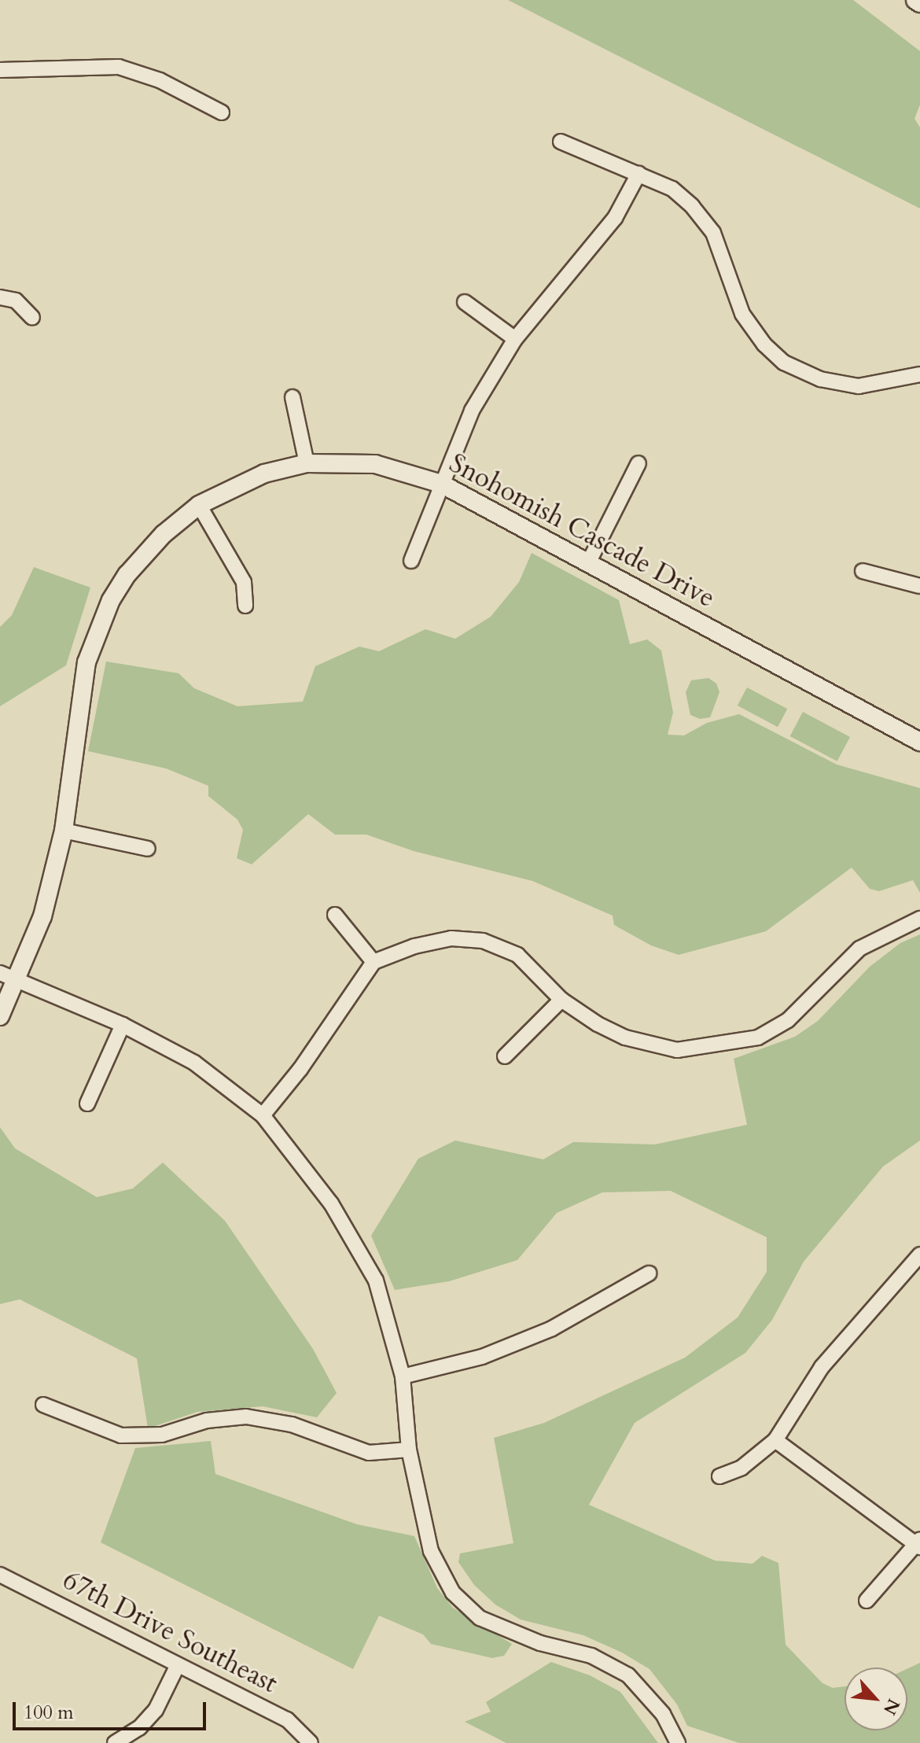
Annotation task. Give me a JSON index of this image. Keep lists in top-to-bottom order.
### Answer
{
  "streets": {
    "street": ["Snohomish Cascade Drive", "67th Drive Southeast"]
  },
  "scale_bar": "100 m",
  "north": "bottom right"
}
